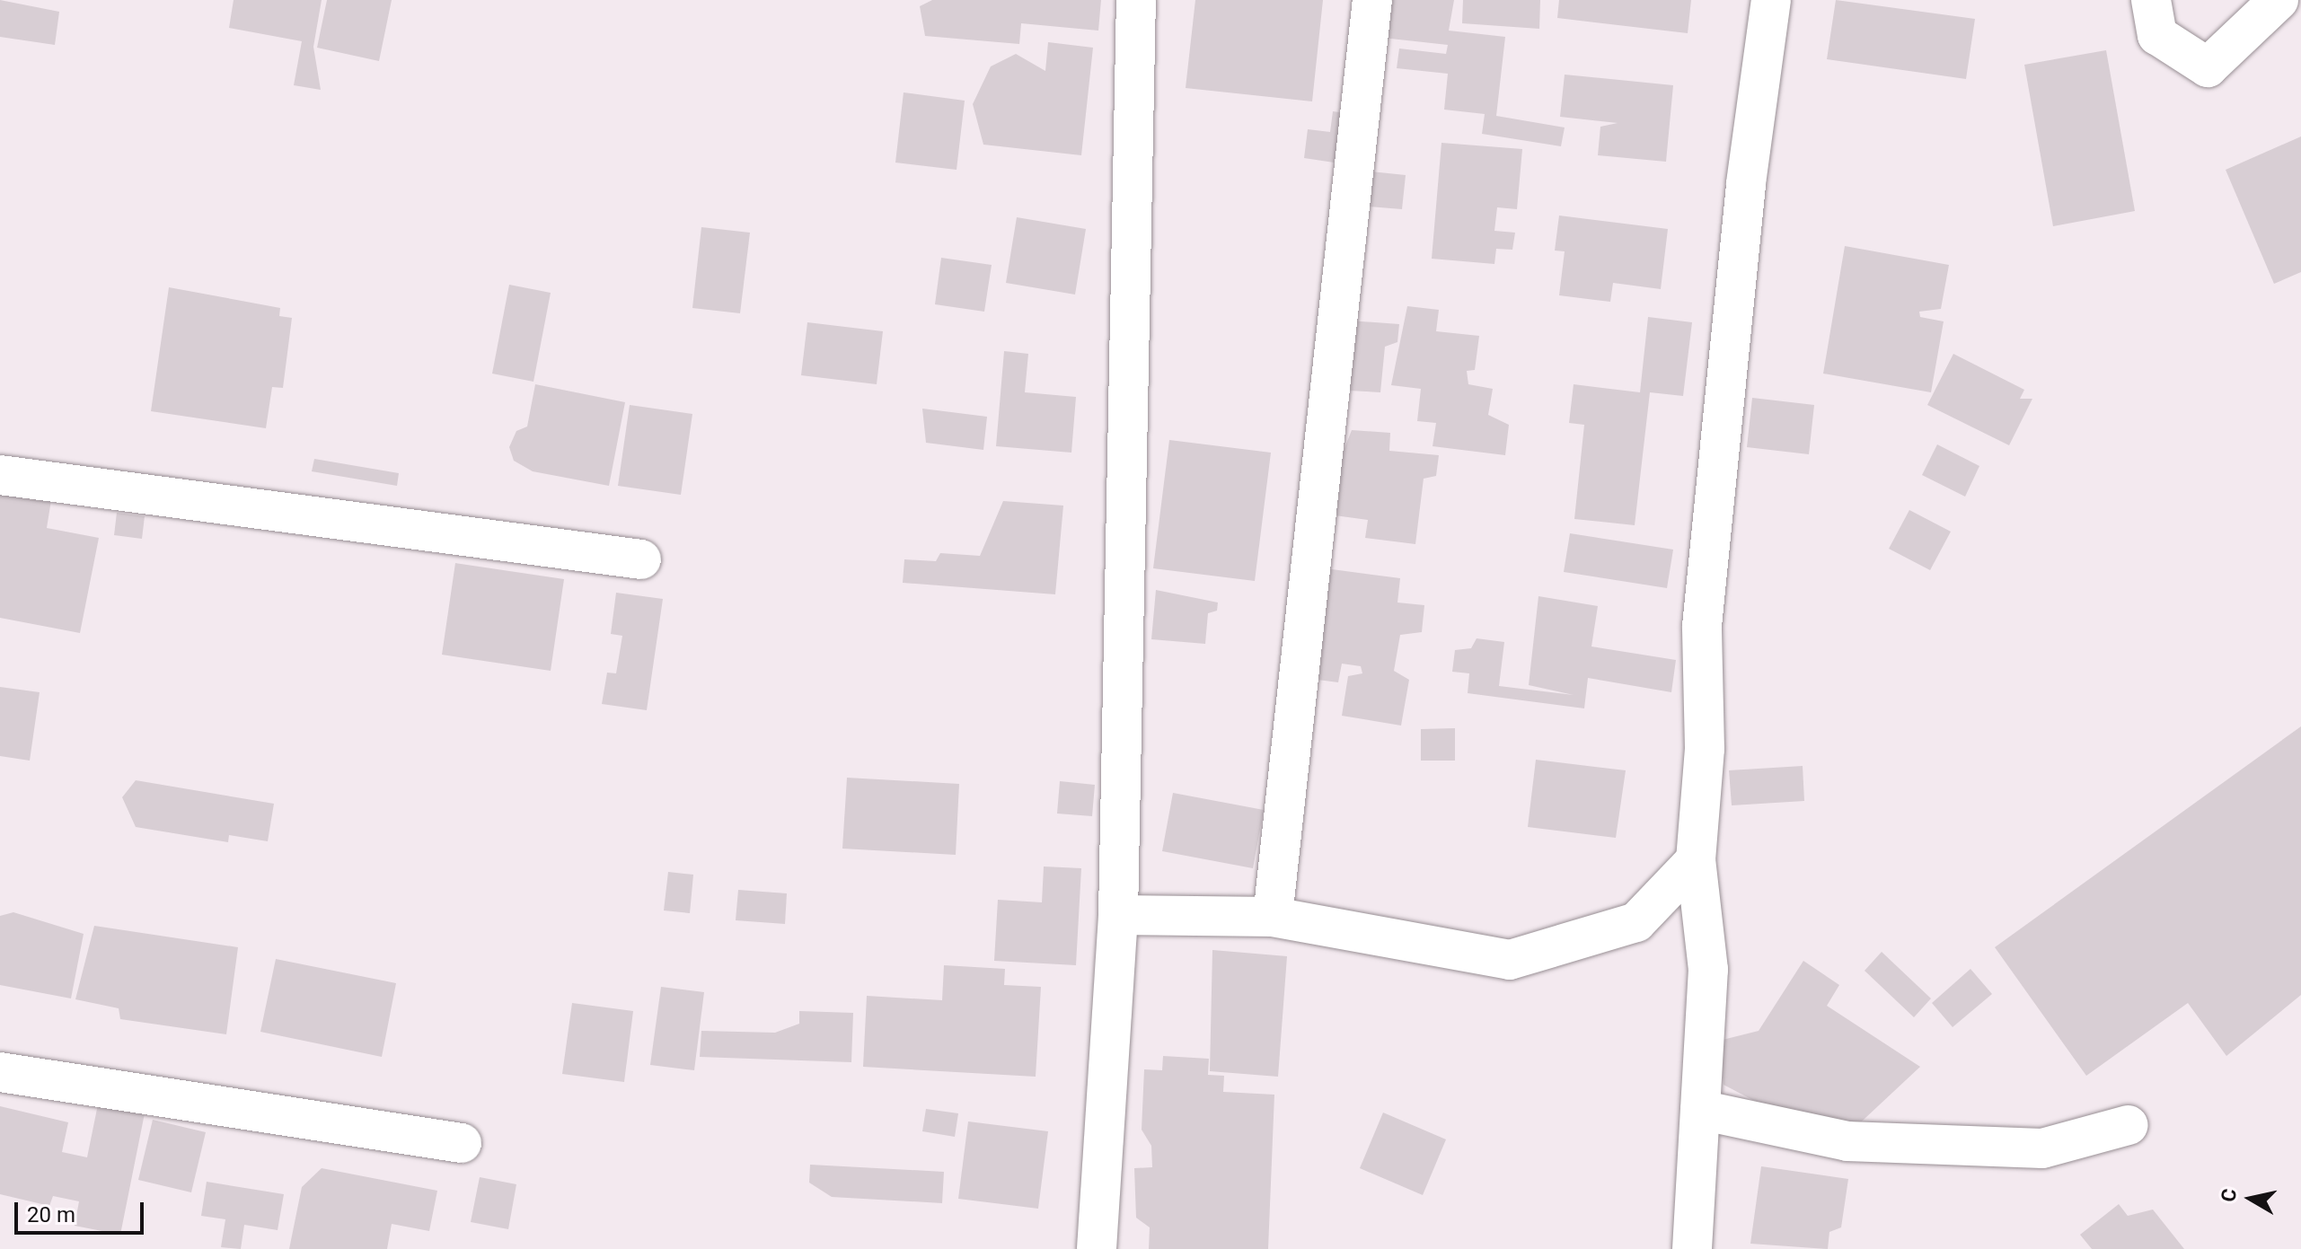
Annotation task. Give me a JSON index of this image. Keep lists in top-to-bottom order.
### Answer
{
  "scale_bar": "20 m",
  "north": "left"
}
